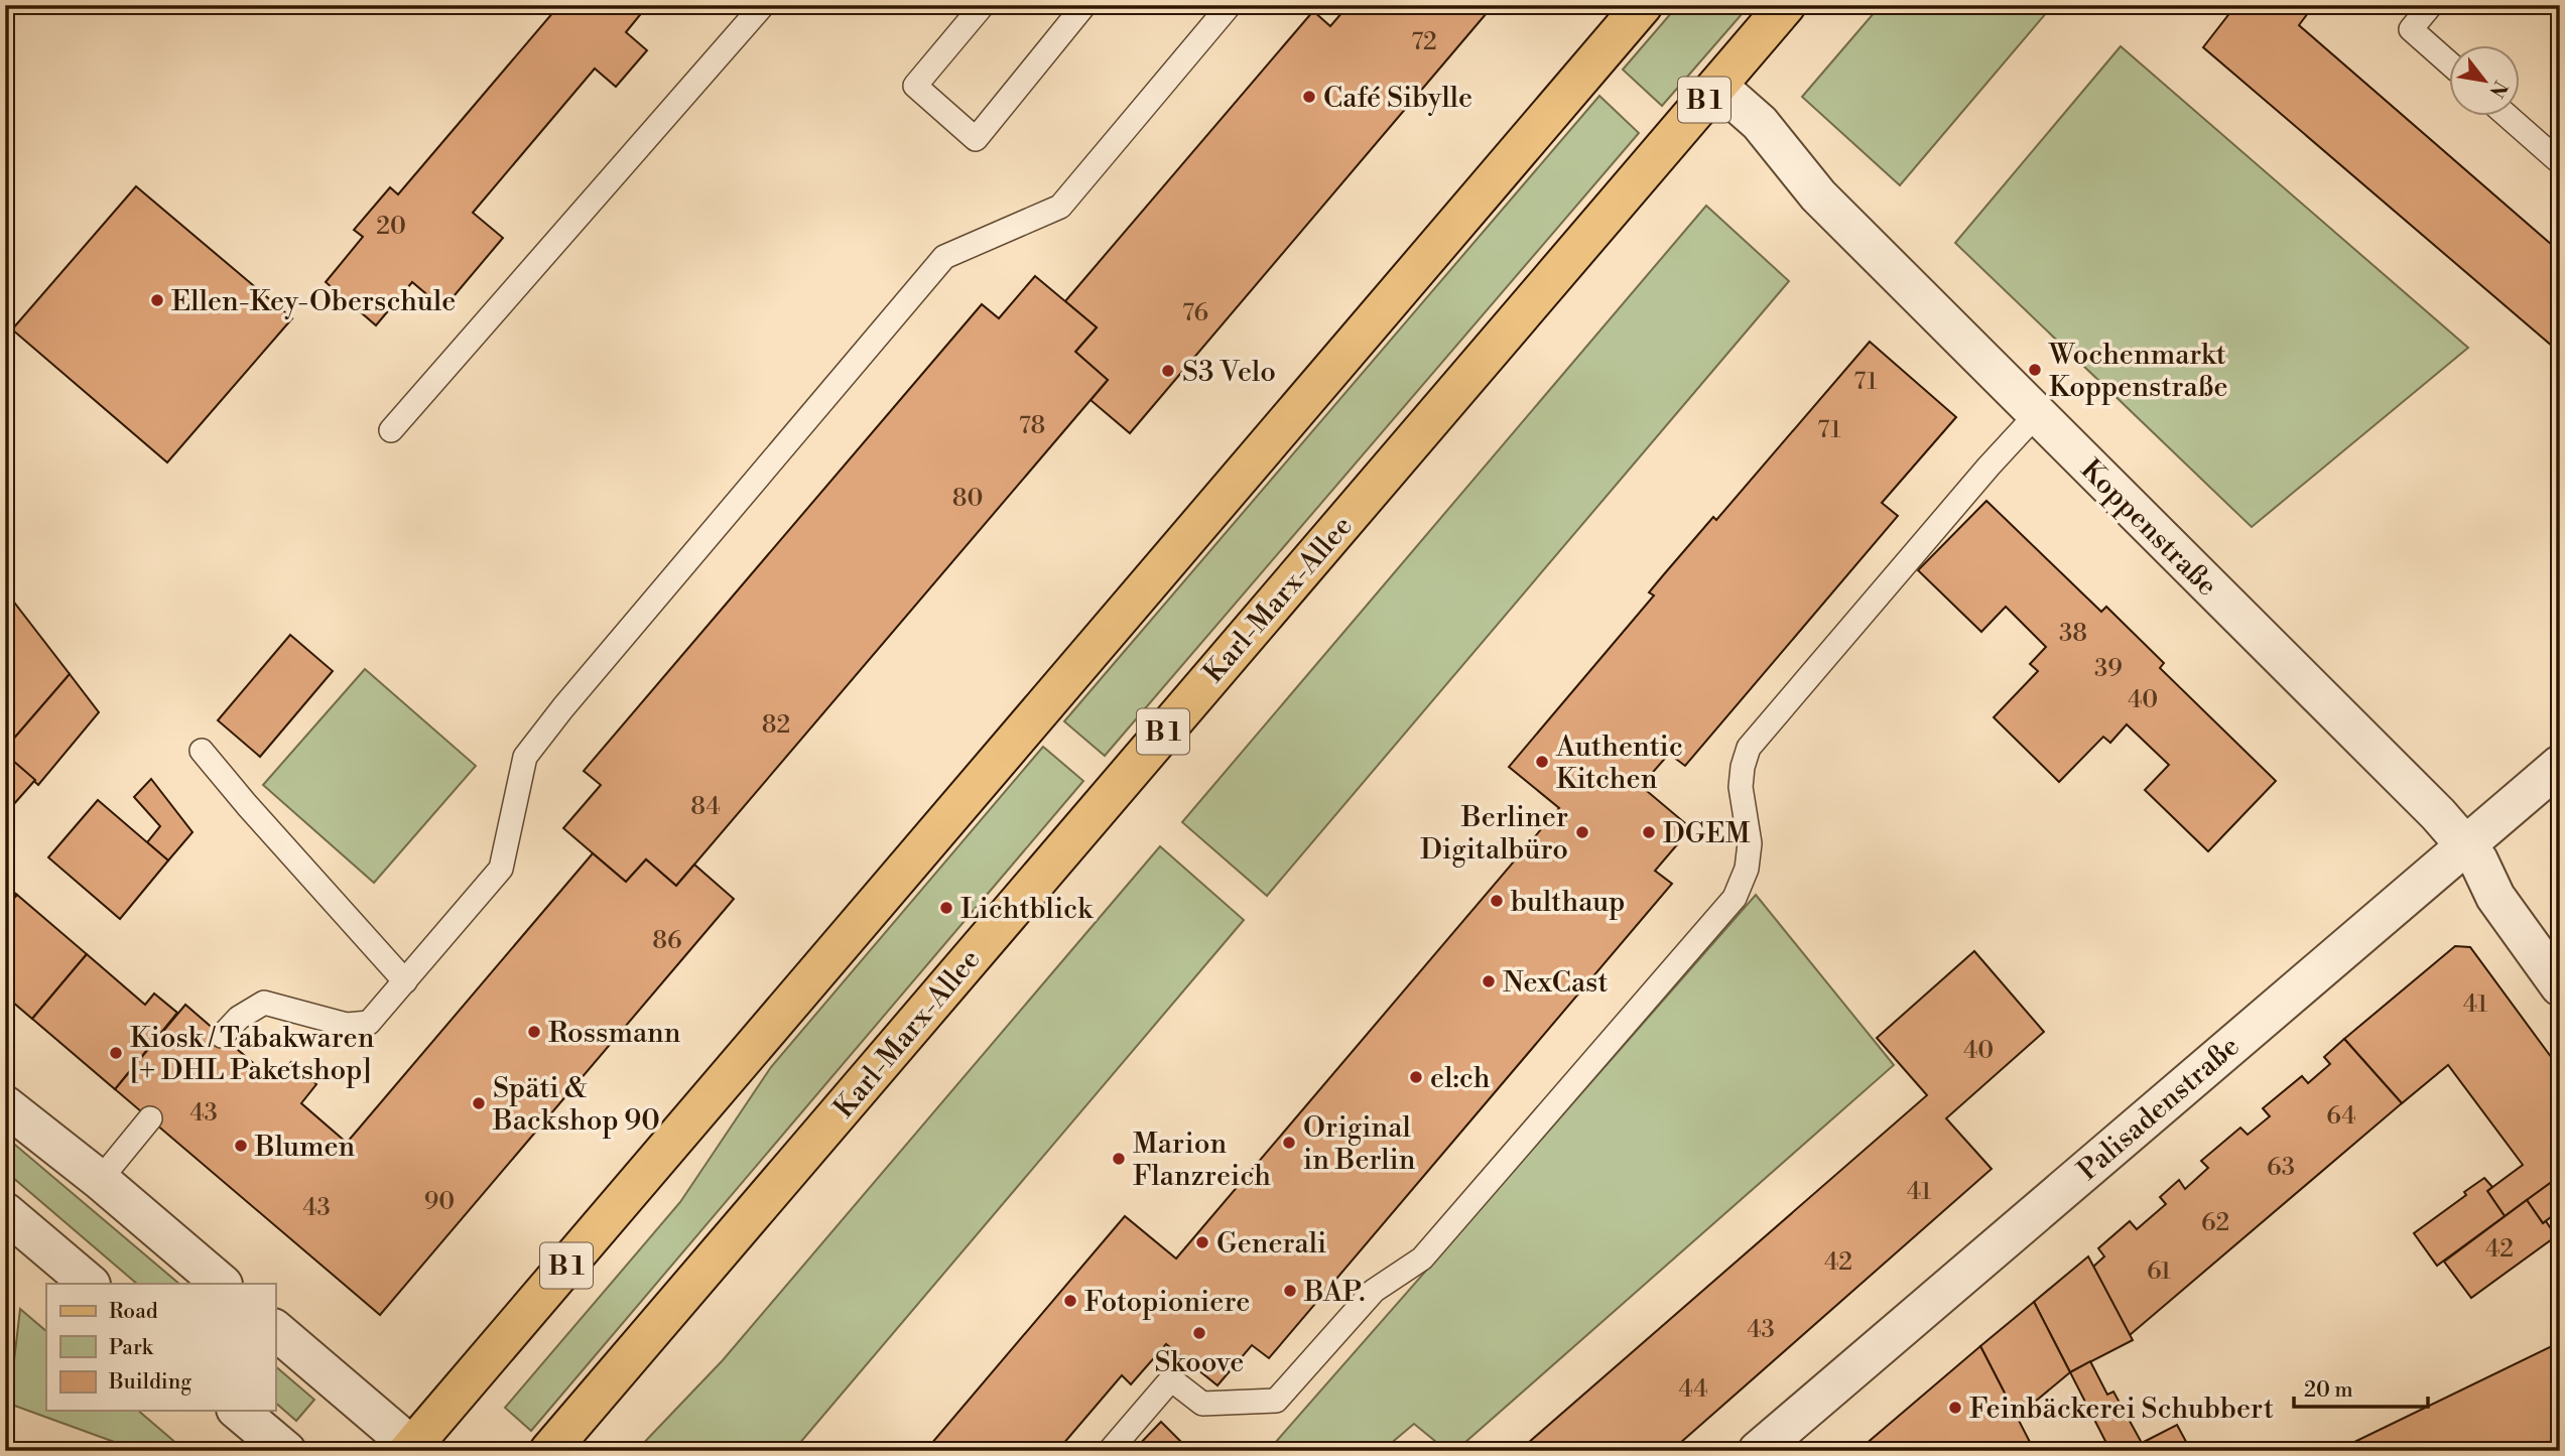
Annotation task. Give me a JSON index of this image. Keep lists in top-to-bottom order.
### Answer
{
  "streets": {
    "main road": ["B 1", "Karl-Marx-Allee"],
    "street": ["Koppenstraße", "Palisadenstraße"]
  },
  "crossings": [
    ["Koppenstraße", "Karl-Marx-Allee"],
    ["Koppenstraße", "Palisadenstraße"]
  ],
  "places": [
    "Café Sibylle",
    "Ellen-Key-Oberschule",
    "Wochenmarkt Koppenstraße",
    "S3 Velo",
    "Authentic Kitchen",
    "Berliner Digitalbüro",
    "DGEM",
    "bulthaup",
    "Lichtblick",
    "NexCast",
    "Rossmann",
    "Kiosk / Tabakwaren [+ DHL Paketshop]",
    "el:ch",
    "Späti & Backshop 90",
    "Original in Berlin",
    "Blumen",
    "Marion Flanzreich",
    "Generali",
    "BAP.",
    "Fotopioniere",
    "Skoove",
    "Feinbäckerei Schubbert"
  ],
  "house_numbers": [
    "72",
    "20",
    "76",
    "71",
    "78",
    "71",
    "80",
    "38",
    "39",
    "40",
    "82",
    "84",
    "86",
    "41",
    "40",
    "43",
    "64",
    "63",
    "41",
    "90",
    "43",
    "62",
    "42",
    "42",
    "61",
    "43",
    "44"
  ],
  "legend": ["Road", "Park", "Building"],
  "scale_bar": "20 m",
  "north": "bottom right"
}
